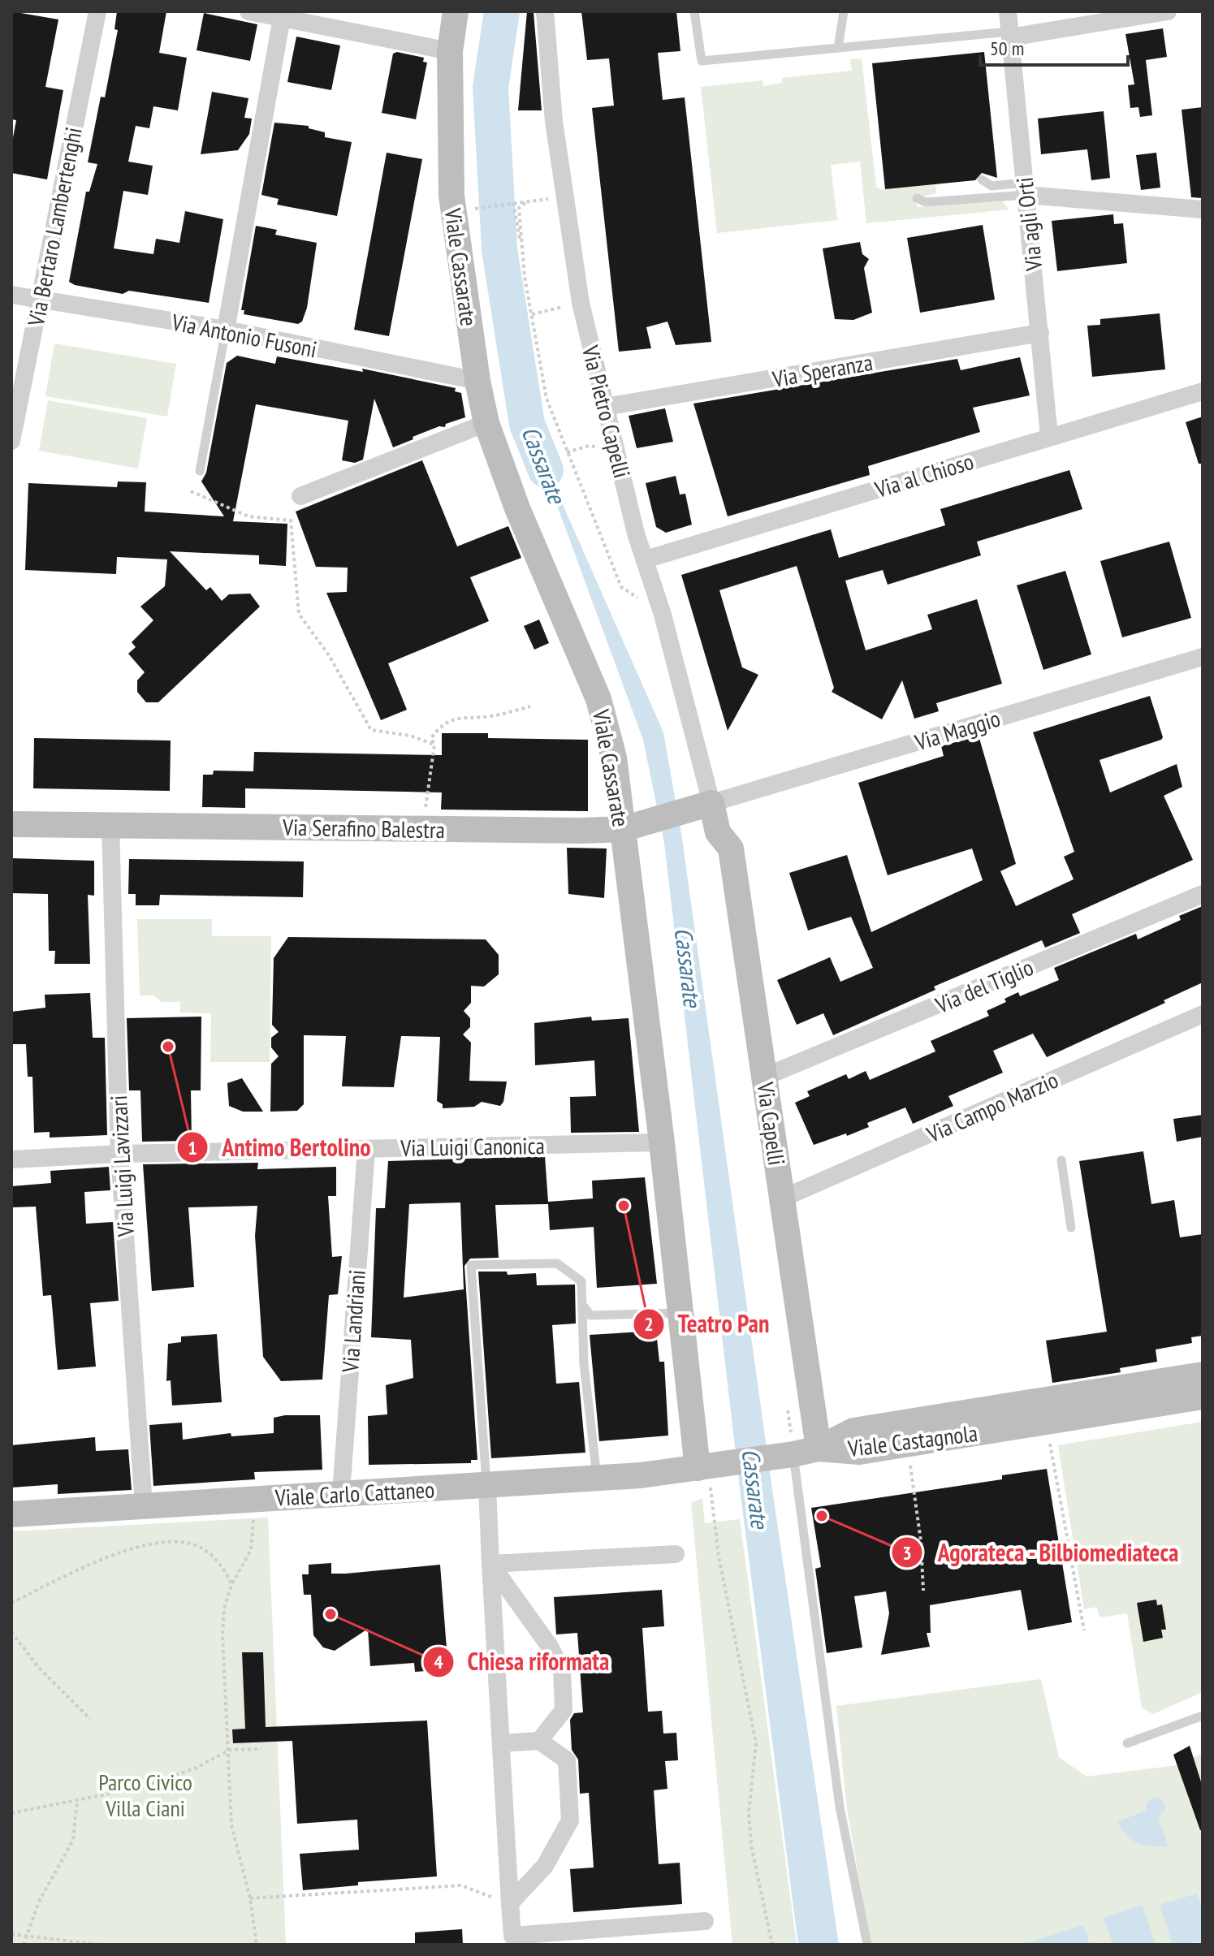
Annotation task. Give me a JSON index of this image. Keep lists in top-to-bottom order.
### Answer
{
  "streets": {
    "main road": [
      "Viale Cassarate",
      "Via Serafino Balestra",
      "Via Capelli",
      "Viale Castagnola",
      "Viale Carlo Cattaneo"
    ],
    "street": [
      "Via agli Orti",
      "Via Bertaro Lambertenghi",
      "Via Antonio Fusoni",
      "Via Speranza",
      "Via Pietro Capelli",
      "Via al Chioso",
      "Via Maggio",
      "Via del Tiglio",
      "Via Campo Marzio",
      "Via Luigi Canonica",
      "Via Luigi Lavizzari",
      "Via Landriani"
    ]
  },
  "crossings": [
    ["Via agli Orti", "Via Speranza"],
    ["Via agli Orti", "Via al Chioso"],
    ["Via Bertaro Lambertenghi", "Via Antonio Fusoni"],
    ["Viale Cassarate", "Via Antonio Fusoni"],
    ["Viale Cassarate", "Via Serafino Balestra"],
    ["Viale Cassarate", "Via Luigi Canonica"],
    ["Viale Cassarate", "Viale Carlo Cattaneo"],
    ["Via Speranza", "Via Pietro Capelli"],
    ["Via Pietro Capelli", "Via al Chioso"],
    ["Via Pietro Capelli", "Via Maggio"],
    ["Via Pietro Capelli", "Via Serafino Balestra"],
    ["Via Pietro Capelli", "Via Capelli"],
    ["Via Maggio", "Via Serafino Balestra"],
    ["Via Maggio", "Via Capelli"],
    ["Via Serafino Balestra", "Via Capelli"],
    ["Via Serafino Balestra", "Via Luigi Lavizzari"],
    ["Via del Tiglio", "Via Capelli"],
    ["Via Campo Marzio", "Via Capelli"],
    ["Via Capelli", "Viale Castagnola"],
    ["Via Capelli", "Viale Carlo Cattaneo"],
    ["Via Luigi Canonica", "Via Luigi Lavizzari"],
    ["Via Luigi Canonica", "Via Landriani"],
    ["Via Luigi Lavizzari", "Viale Carlo Cattaneo"],
    ["Via Landriani", "Viale Carlo Cattaneo"],
    ["Viale Castagnola", "Viale Carlo Cattaneo"]
  ],
  "water": ["Cassarate"],
  "parks": ["Parco Civico Villa Ciani"],
  "places": [
    "Antimo Bertolino",
    "Teatro Pan",
    "Agorateca - Bilbiomediateca",
    "Chiesa riformata"
  ],
  "scale_bar": "50 m"
}
